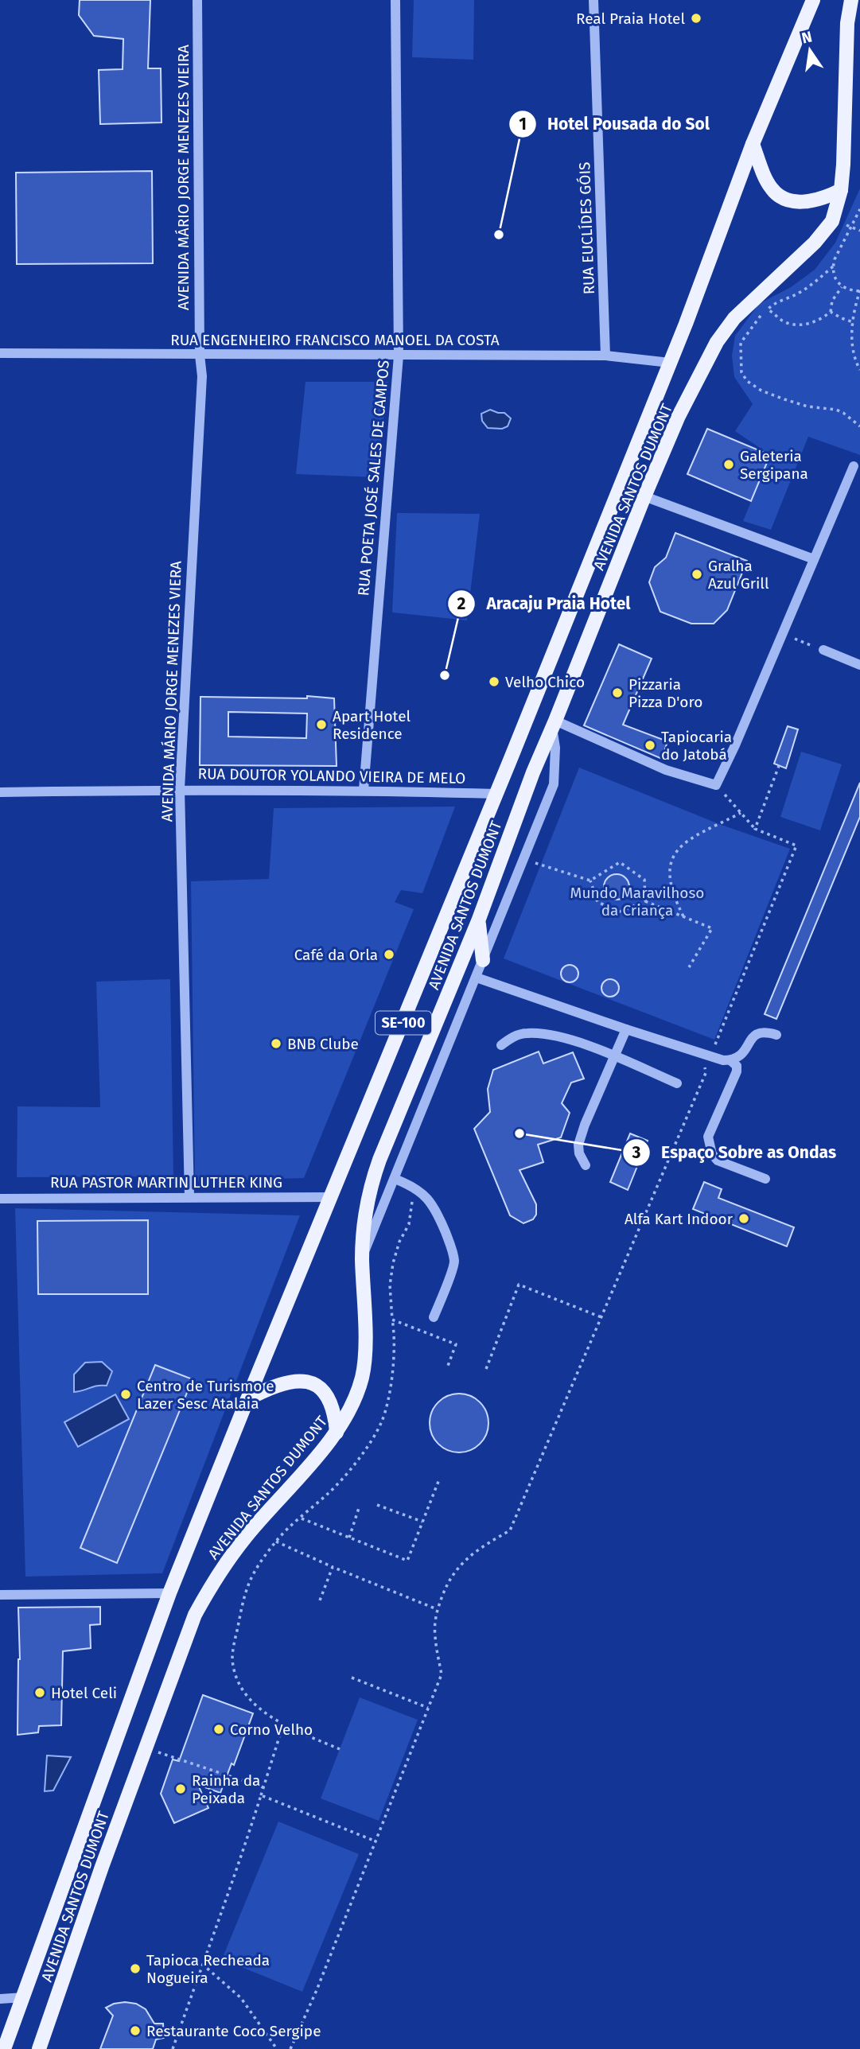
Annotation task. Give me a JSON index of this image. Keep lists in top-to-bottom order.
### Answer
{
  "streets": {
    "main road": ["AVENIDA SANTOS DUMONT", "SE-100"],
    "street": [
      "AVENIDA MÁRIO JORGE MENEZES VIEIRA",
      "RUA EUCLÍDES GÓIS",
      "RUA ENGENHEIRO FRANCISCO MANOEL DA COSTA",
      "RUA POETA JOSÉ SALES DE CAMPOS",
      "AVENIDA MÁRIO JORGE MENEZES VIERA",
      "RUA DOUTOR YOLANDO VIEIRA DE MELO",
      "RUA PASTOR MARTIN LUTHER KING"
    ]
  },
  "crossings": [
    ["AVENIDA MÁRIO JORGE MENEZES VIEIRA", "RUA ENGENHEIRO FRANCISCO MANOEL DA COSTA"],
    ["AVENIDA MÁRIO JORGE MENEZES VIEIRA", "AVENIDA MÁRIO JORGE MENEZES VIERA"],
    ["RUA EUCLÍDES GÓIS", "RUA ENGENHEIRO FRANCISCO MANOEL DA COSTA"],
    ["RUA ENGENHEIRO FRANCISCO MANOEL DA COSTA", "RUA POETA JOSÉ SALES DE CAMPOS"],
    ["RUA ENGENHEIRO FRANCISCO MANOEL DA COSTA", "AVENIDA SANTOS DUMONT"],
    ["RUA ENGENHEIRO FRANCISCO MANOEL DA COSTA", "AVENIDA MÁRIO JORGE MENEZES VIERA"],
    ["RUA POETA JOSÉ SALES DE CAMPOS", "RUA DOUTOR YOLANDO VIEIRA DE MELO"],
    ["AVENIDA SANTOS DUMONT", "RUA DOUTOR YOLANDO VIEIRA DE MELO"],
    ["AVENIDA SANTOS DUMONT", "RUA PASTOR MARTIN LUTHER KING"],
    ["AVENIDA MÁRIO JORGE MENEZES VIERA", "RUA DOUTOR YOLANDO VIEIRA DE MELO"],
    ["AVENIDA MÁRIO JORGE MENEZES VIERA", "RUA PASTOR MARTIN LUTHER KING"]
  ],
  "parks": ["Mundo Maravilhoso da Criança"],
  "places": [
    "Real Praia Hotel",
    "Hotel Pousada do Sol",
    "Galeteria Sergipana",
    "Gralha Azul Grill",
    "Aracaju Praia Hotel",
    "Velho Chico",
    "Pizzaria Pizza D'oro",
    "Apart Hotel Residence",
    "Tapiocaria do Jatobá",
    "Café da Orla",
    "BNB Clube",
    "Espaço Sobre as Ondas",
    "Alfa Kart Indoor",
    "Centro de Turismo e Lazer Sesc Atalaia",
    "Hotel Celi",
    "Corno Velho",
    "Rainha da Peixada",
    "Tapioca Recheada Nogueira",
    "Restaurante Coco Sergipe"
  ],
  "north": "top"
}
